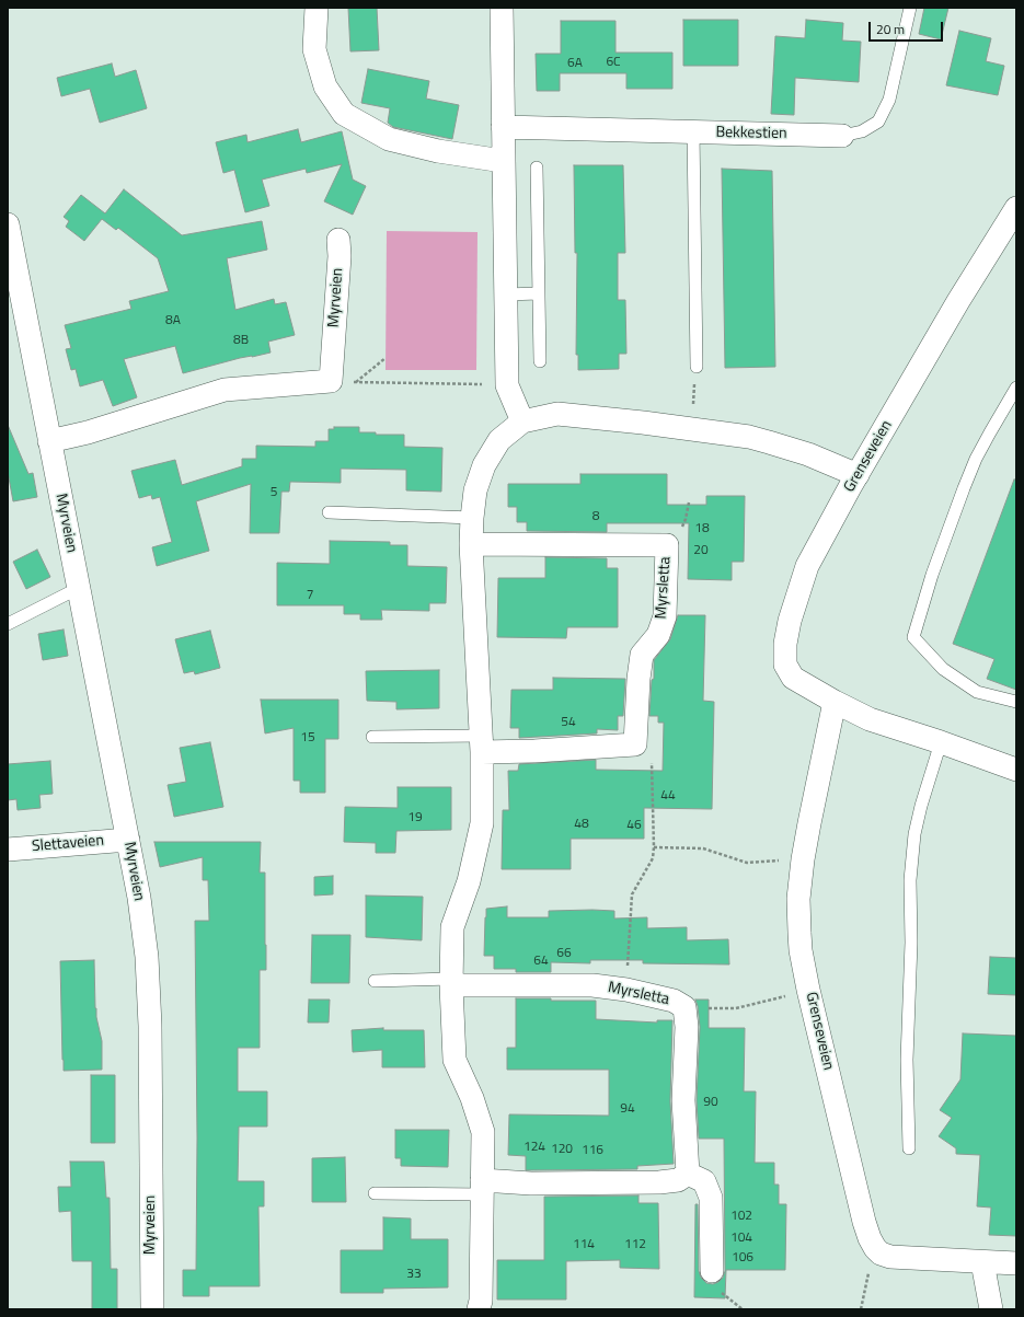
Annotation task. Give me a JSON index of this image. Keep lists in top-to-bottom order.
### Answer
{
  "streets": {
    "street": [
      "Bekkestien",
      "Myrveien",
      "Grenseveien",
      "Myrsletta",
      "Slettaveien"
    ]
  },
  "crossings": [
    ["Myrveien", "Slettaveien"]
  ],
  "house_numbers": [
    "6C",
    "6A",
    "8A",
    "8B",
    "5",
    "8",
    "18",
    "20",
    "7",
    "54",
    "15",
    "44",
    "19",
    "48",
    "46",
    "66",
    "64",
    "90",
    "94",
    "124",
    "120",
    "116",
    "102",
    "104",
    "114",
    "112",
    "106",
    "33"
  ],
  "scale_bar": "20 m"
}
